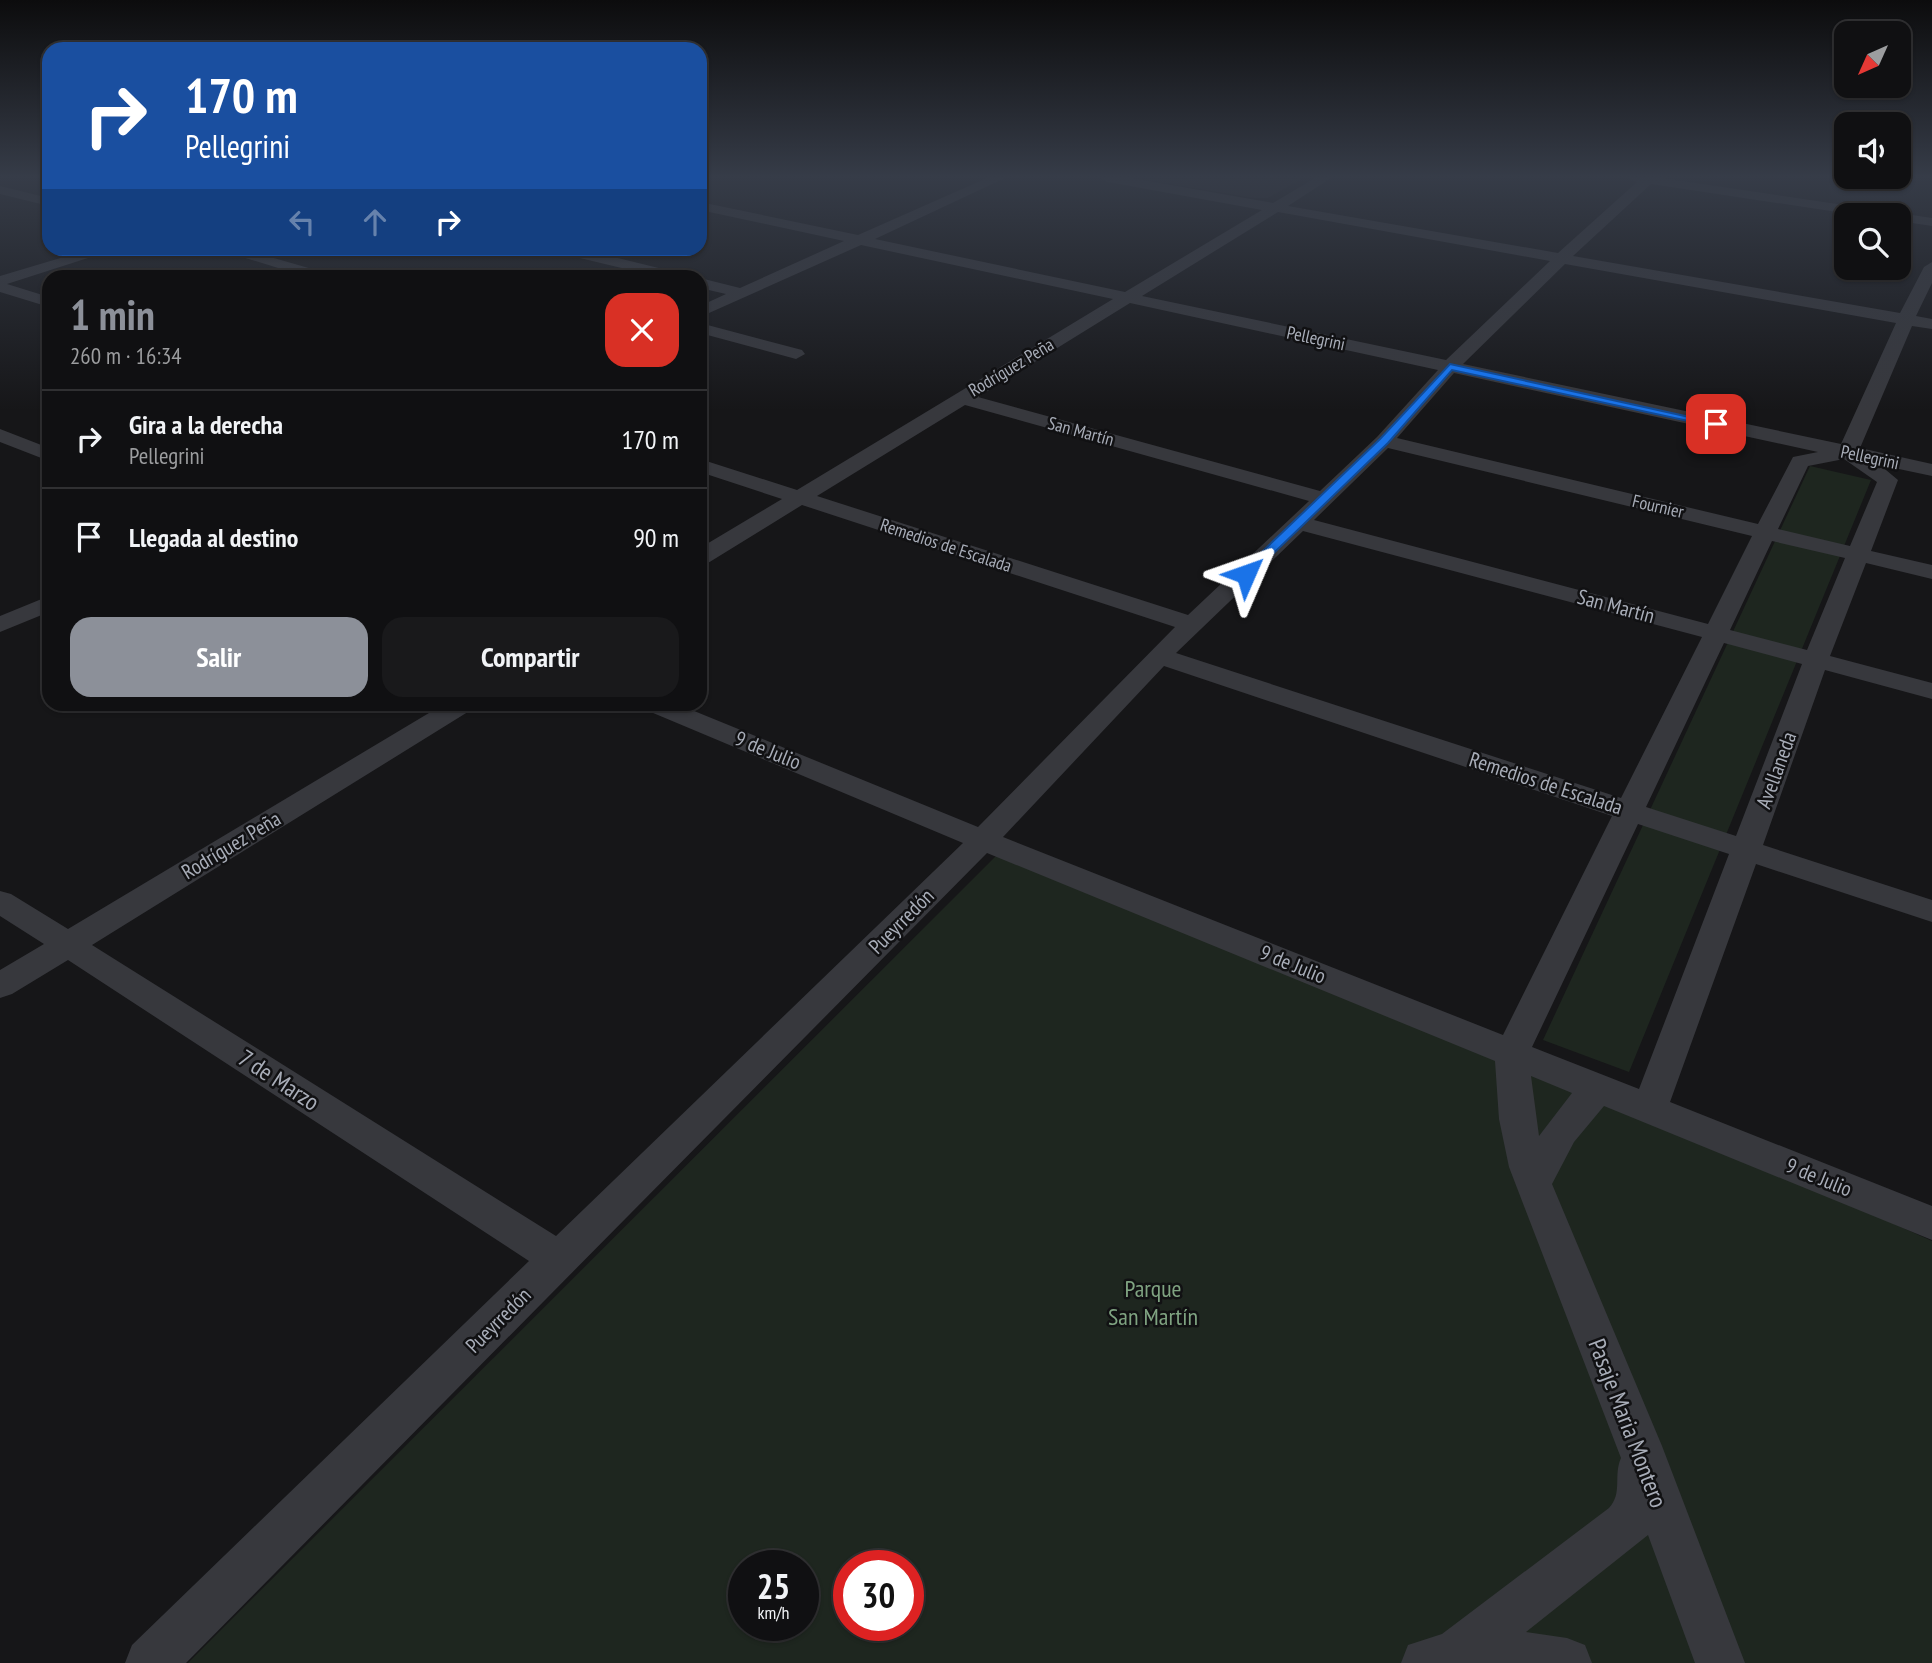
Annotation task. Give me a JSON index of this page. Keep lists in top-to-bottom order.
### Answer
{
  "streets": {
    "street": [
      "Pellegrini",
      "Rodríguez Peña",
      "San Martín",
      "Fournier",
      "Remedios de Escalada",
      "9 de Julio",
      "Avellaneda",
      "Pueyrredón",
      "7 de Marzo",
      "Pasaje Maria Montero"
    ]
  },
  "crossings": [
    ["Pellegrini", "Rodríguez Peña"],
    ["Pellegrini", "Avellaneda"],
    ["Pellegrini", "Pueyrredón"],
    ["Rodríguez Peña", "San Martín"],
    ["Rodríguez Peña", "Remedios de Escalada"],
    ["Rodríguez Peña", "7 de Marzo"],
    ["San Martín", "Avellaneda"],
    ["San Martín", "Pueyrredón"],
    ["Fournier", "Avellaneda"],
    ["Fournier", "Pueyrredón"],
    ["Remedios de Escalada", "Avellaneda"],
    ["Remedios de Escalada", "Pueyrredón"],
    ["9 de Julio", "Avellaneda"],
    ["9 de Julio", "Pueyrredón"],
    ["9 de Julio", "Pasaje Maria Montero"],
    ["Pueyrredón", "7 de Marzo"]
  ],
  "parks": ["Parque San Martín"],
  "north": "bottom left",
  "page": {
    "turn": ["170 m", "Pellegrini"],
    "heading": ["1 min", "260 m · 16:34"],
    "list": [
      {
        "name": "Gira a la derecha",
        "note": "Pellegrini",
        "value": "170 m"
      },
      {
        "name": "Llegada al destino",
        "value": "90 m"
      }
    ],
    "buttons": ["Salir", "Compartir"],
    "speed": "25 km/h",
    "limit": "30"
  }
}
